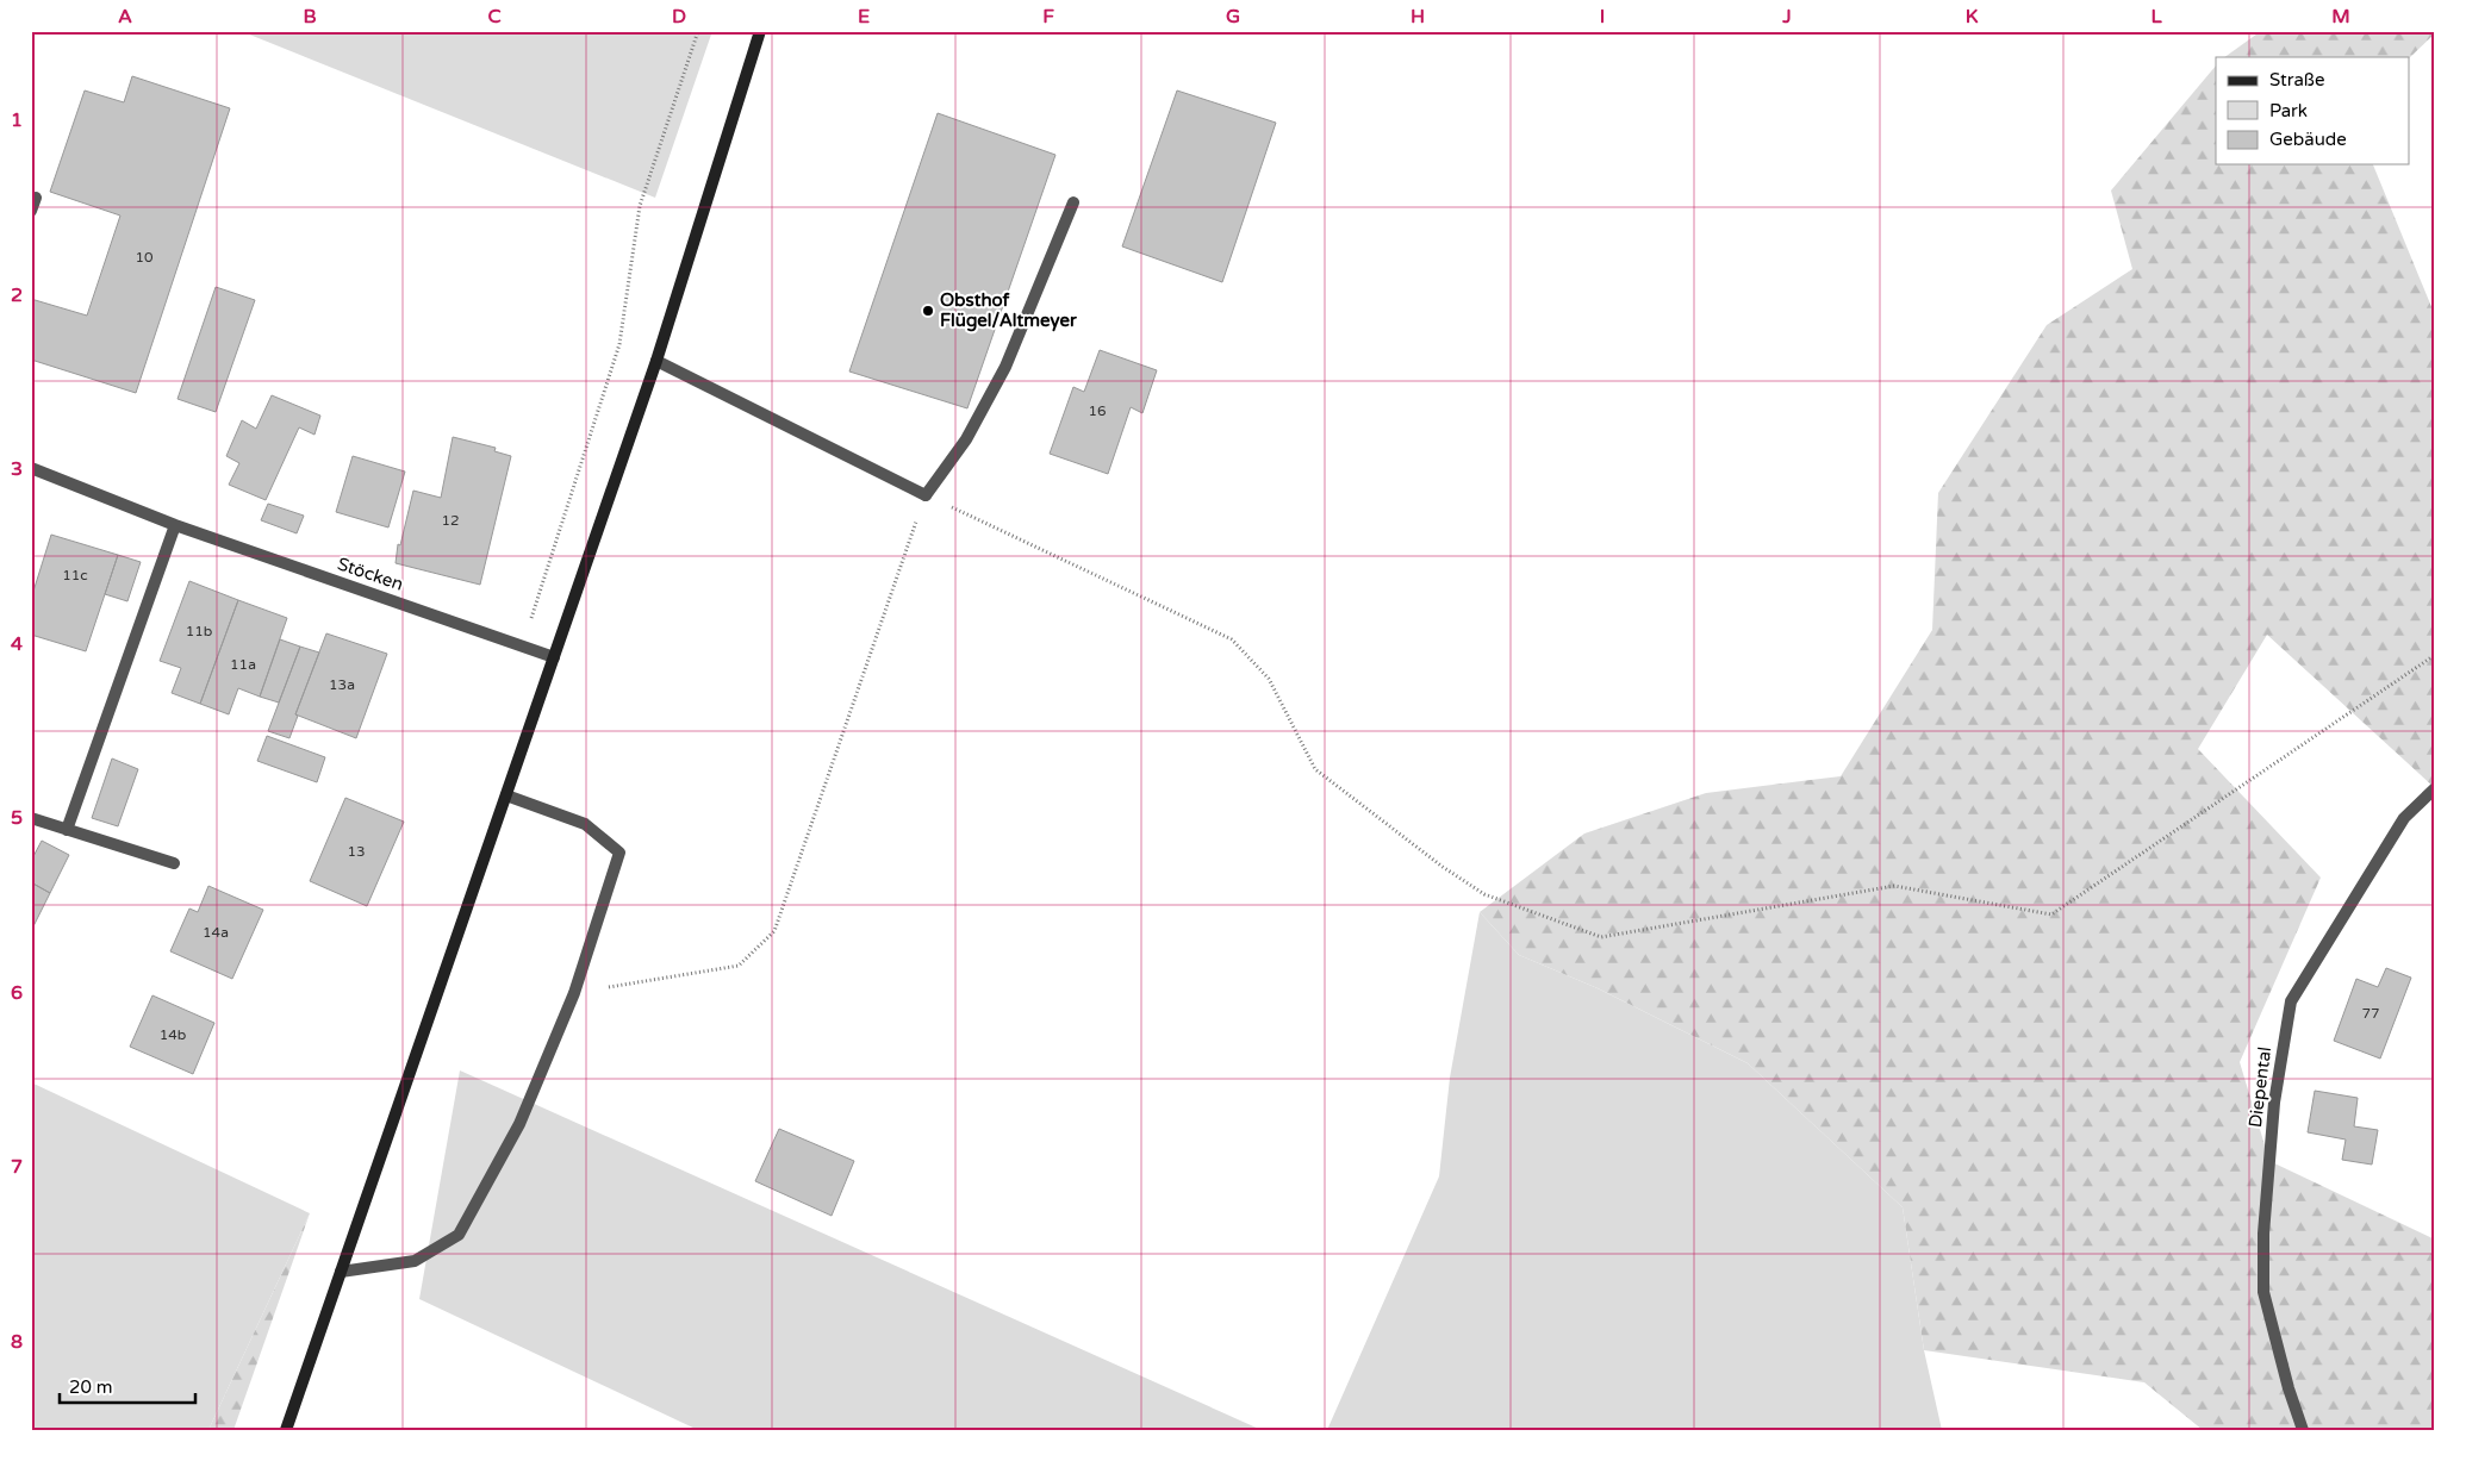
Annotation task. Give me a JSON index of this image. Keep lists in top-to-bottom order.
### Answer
{
  "streets": {
    "street": ["Stöcken", "Diepental"]
  },
  "places": ["Obsthof Flügel/Altmeyer"],
  "house_numbers": [
    "10",
    "16",
    "12",
    "11c",
    "11b",
    "11a",
    "13a",
    "13",
    "14a",
    "77",
    "14b"
  ],
  "legend": ["Straße", "Park", "Gebäude"],
  "scale_bar": "20 m",
  "grid": {
    "columns": [
      "A",
      "B",
      "C",
      "D",
      "E",
      "F",
      "G",
      "H",
      "I",
      "J",
      "K",
      "L",
      "M"
    ],
    "rows": [
      "1",
      "2",
      "3",
      "4",
      "5",
      "6",
      "7",
      "8"
    ]
  }
}
